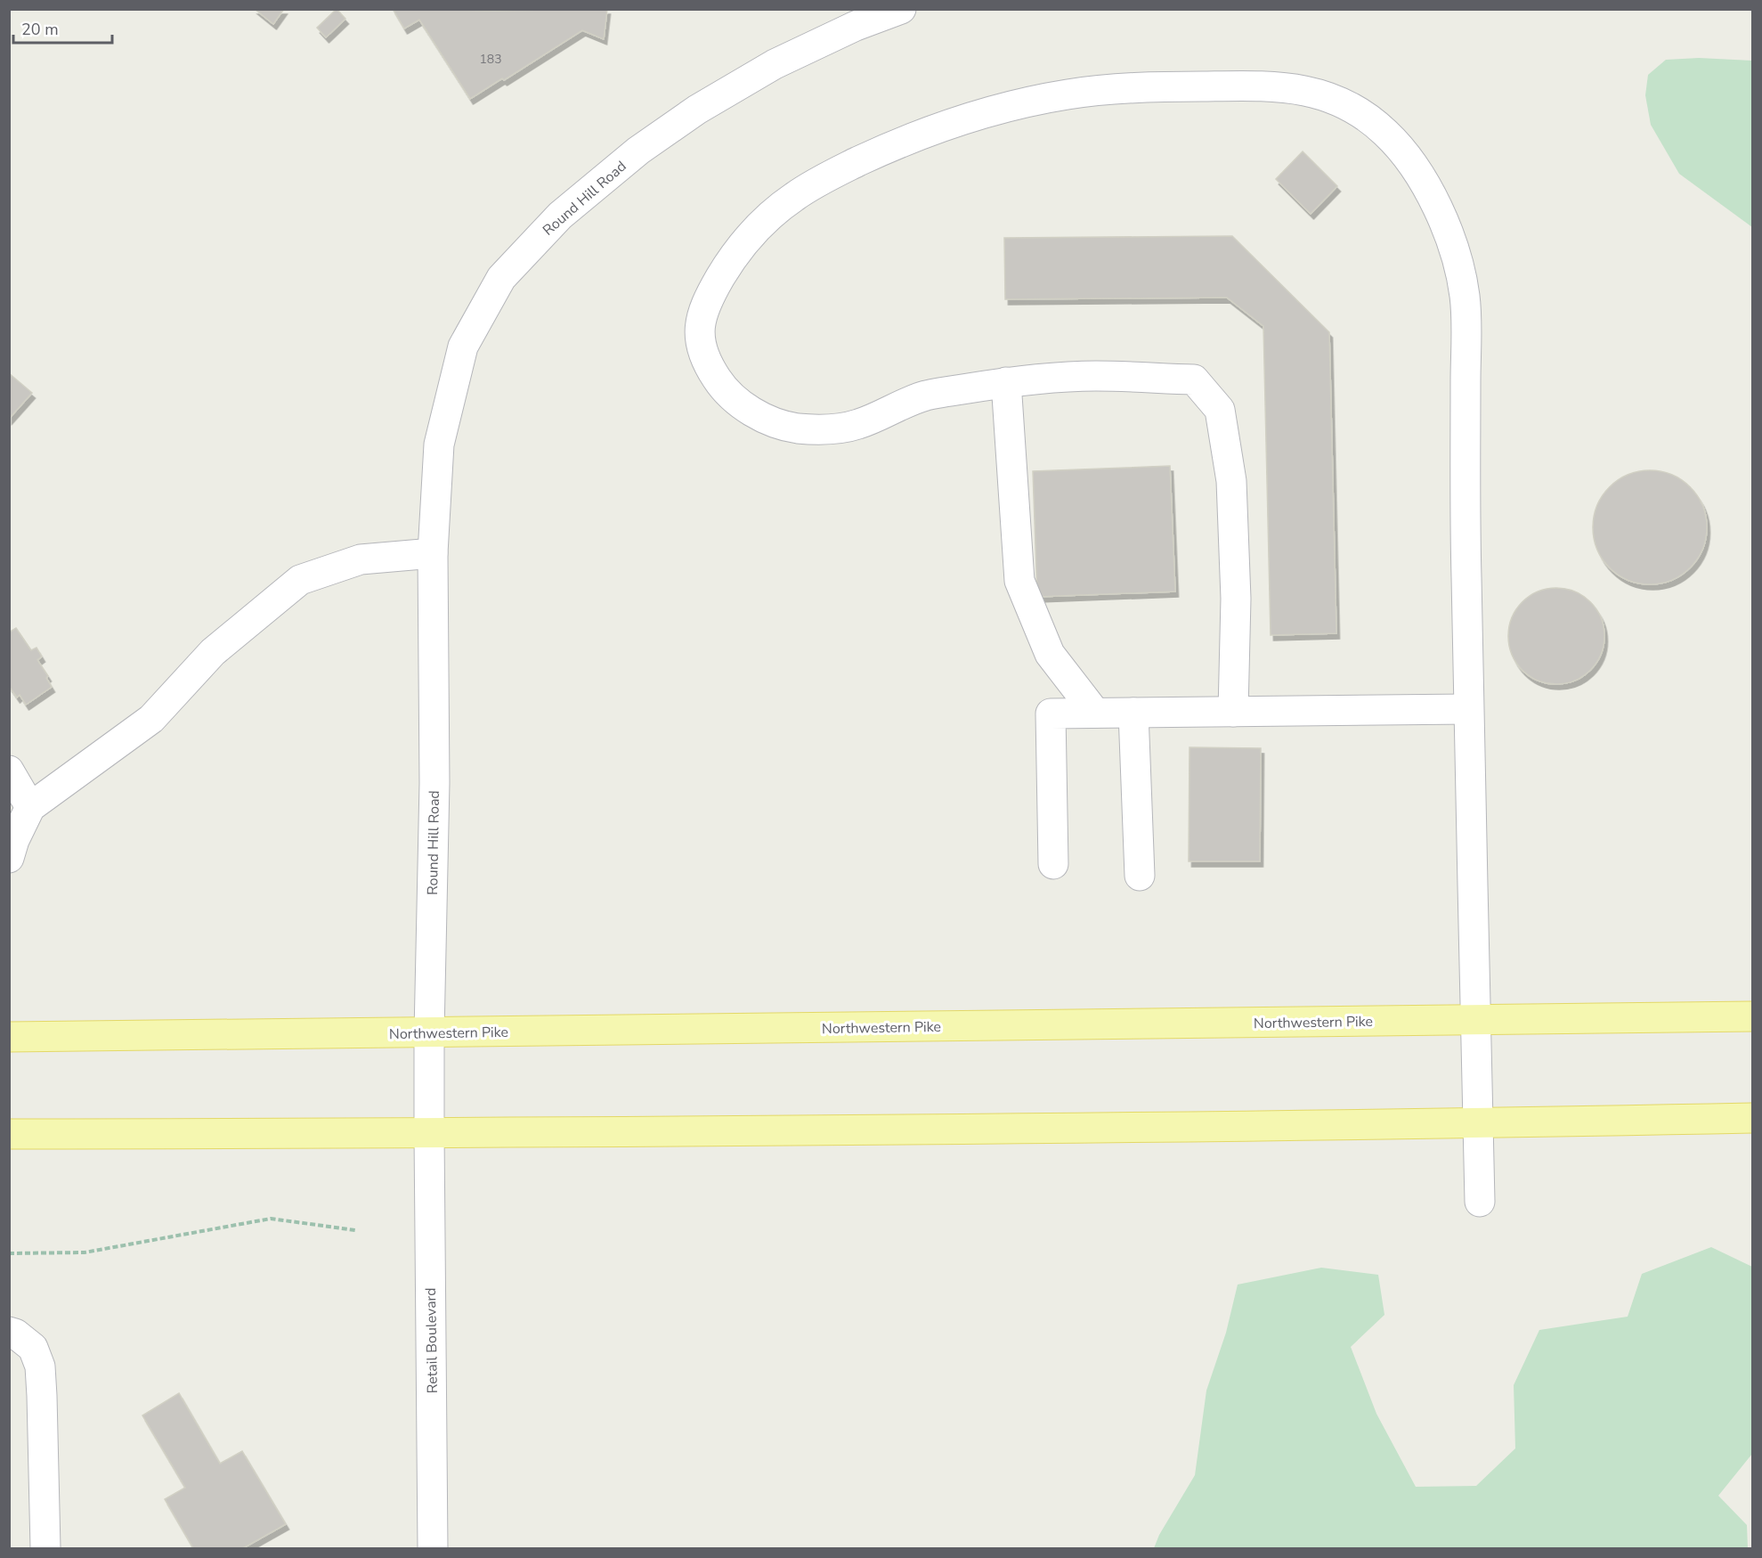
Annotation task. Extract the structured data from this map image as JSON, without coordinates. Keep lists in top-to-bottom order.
{
  "streets": {
    "main road": ["Northwestern Pike"],
    "street": ["Round Hill Road", "Retail Boulevard"]
  },
  "crossings": [
    ["Round Hill Road", "Northwestern Pike"],
    ["Round Hill Road", "Retail Boulevard"]
  ],
  "house_numbers": ["183"],
  "scale_bar": "20 m"
}
